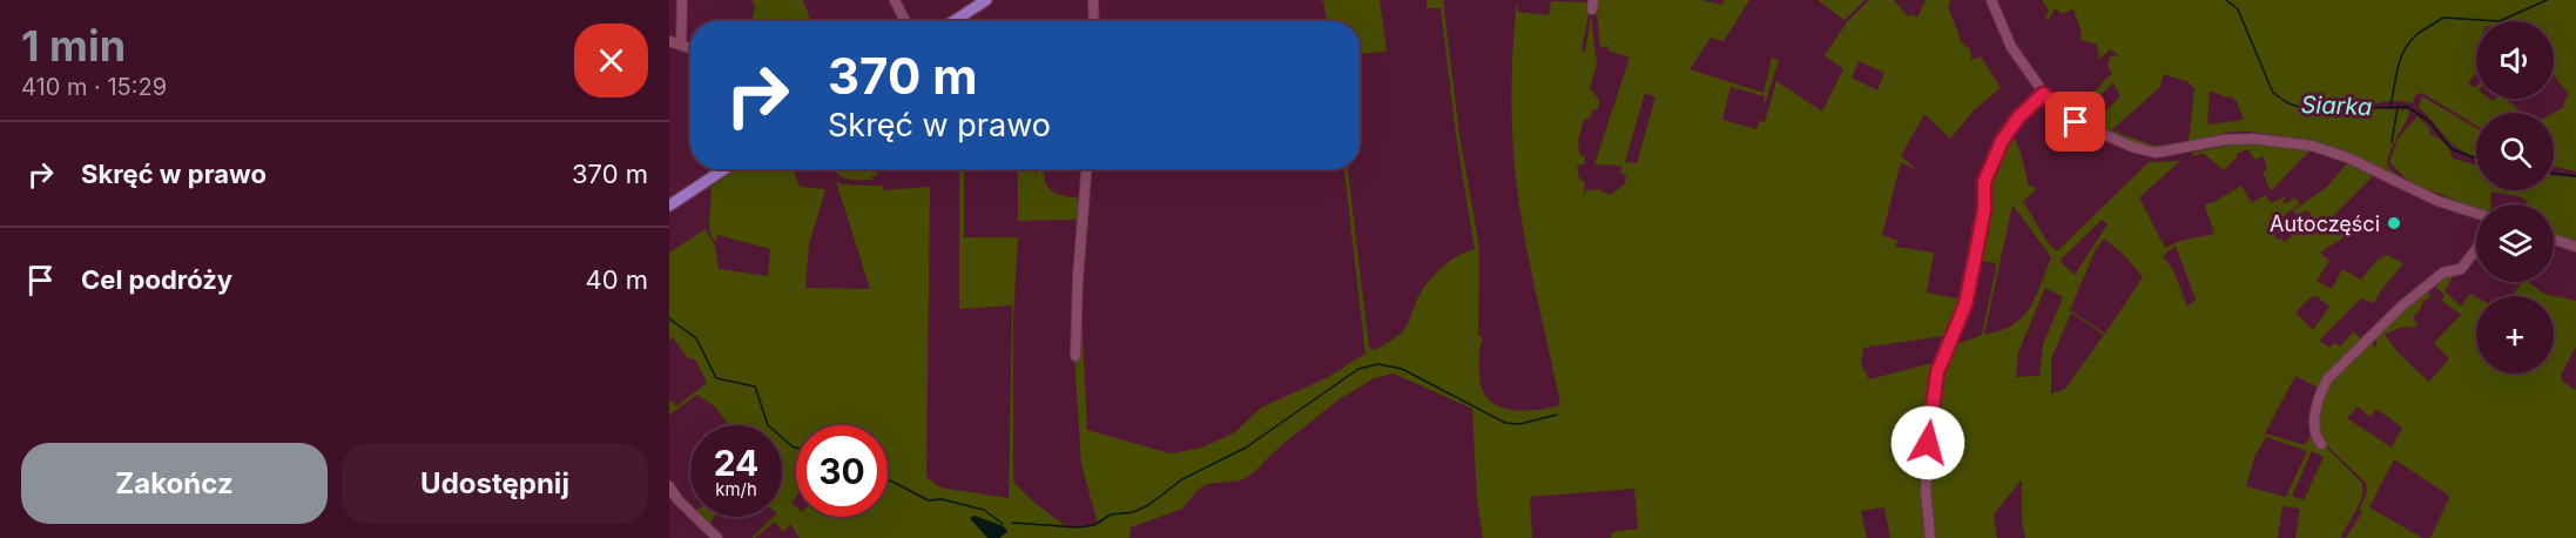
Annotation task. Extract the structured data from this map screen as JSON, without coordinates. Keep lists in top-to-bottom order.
{
  "water": ["Siarka"],
  "places": ["Autoczęści"],
  "page": {
    "heading": ["1 min", "410 m · 15:29"],
    "map_buttons": "+",
    "turn": ["370 m", "Skręć w prawo"],
    "list": [
      {
        "name": "Skręć w prawo",
        "value": "370 m"
      },
      {
        "name": "Cel podróży",
        "value": "40 m"
      }
    ],
    "speed": "24 km/h",
    "limit": "30",
    "buttons": ["Zakończ", "Udostępnij"]
  }
}
